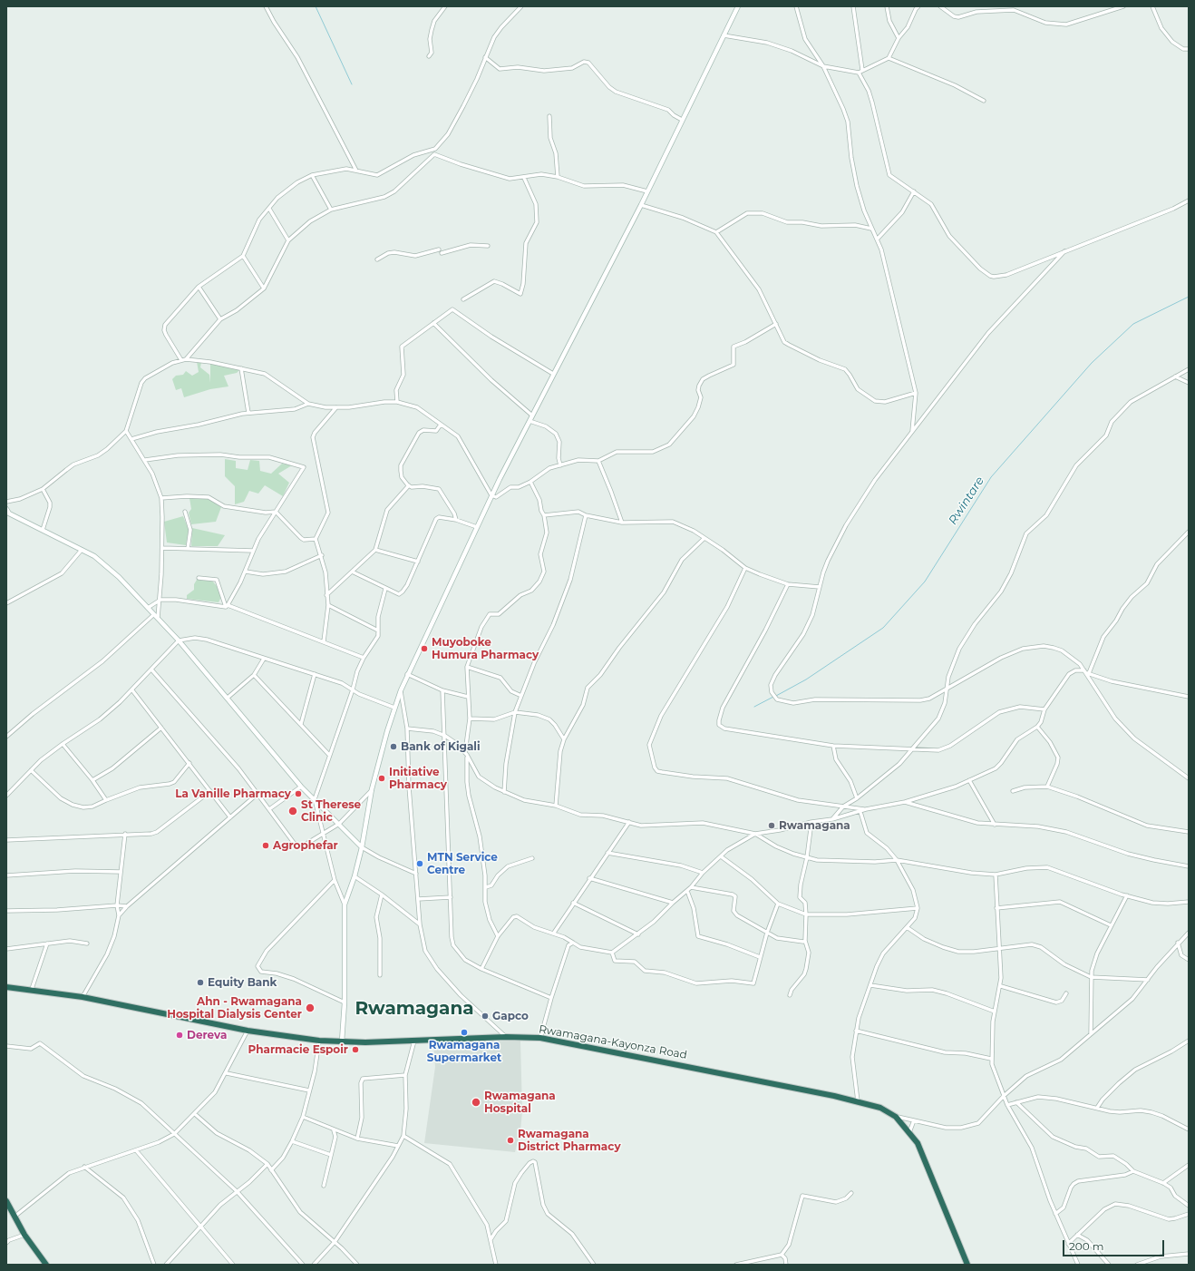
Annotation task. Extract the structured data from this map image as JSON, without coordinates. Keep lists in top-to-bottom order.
{
  "streets": {
    "highway": ["Rwamagana-Kayonza Road"]
  },
  "districts": ["Rwamagana"],
  "water": ["Rwintare"],
  "places": [
    "Muyoboke Humura Pharmacy",
    "Bank of Kigali",
    "Initiative Pharmacy",
    "La Vanille Pharmacy",
    "St Therese Clinic",
    "Rwamagana",
    "Agrophefar",
    "MTN Service Centre",
    "Equity Bank",
    "Ahn - Rwamagana Hospital Dialysis Center",
    "Gapco",
    "Rwamagana Supermarket",
    "Dereva",
    "Pharmacie Espoir",
    "Rwamagana Hospital",
    "Rwamagana District Pharmacy"
  ],
  "scale_bar": "200 m"
}
